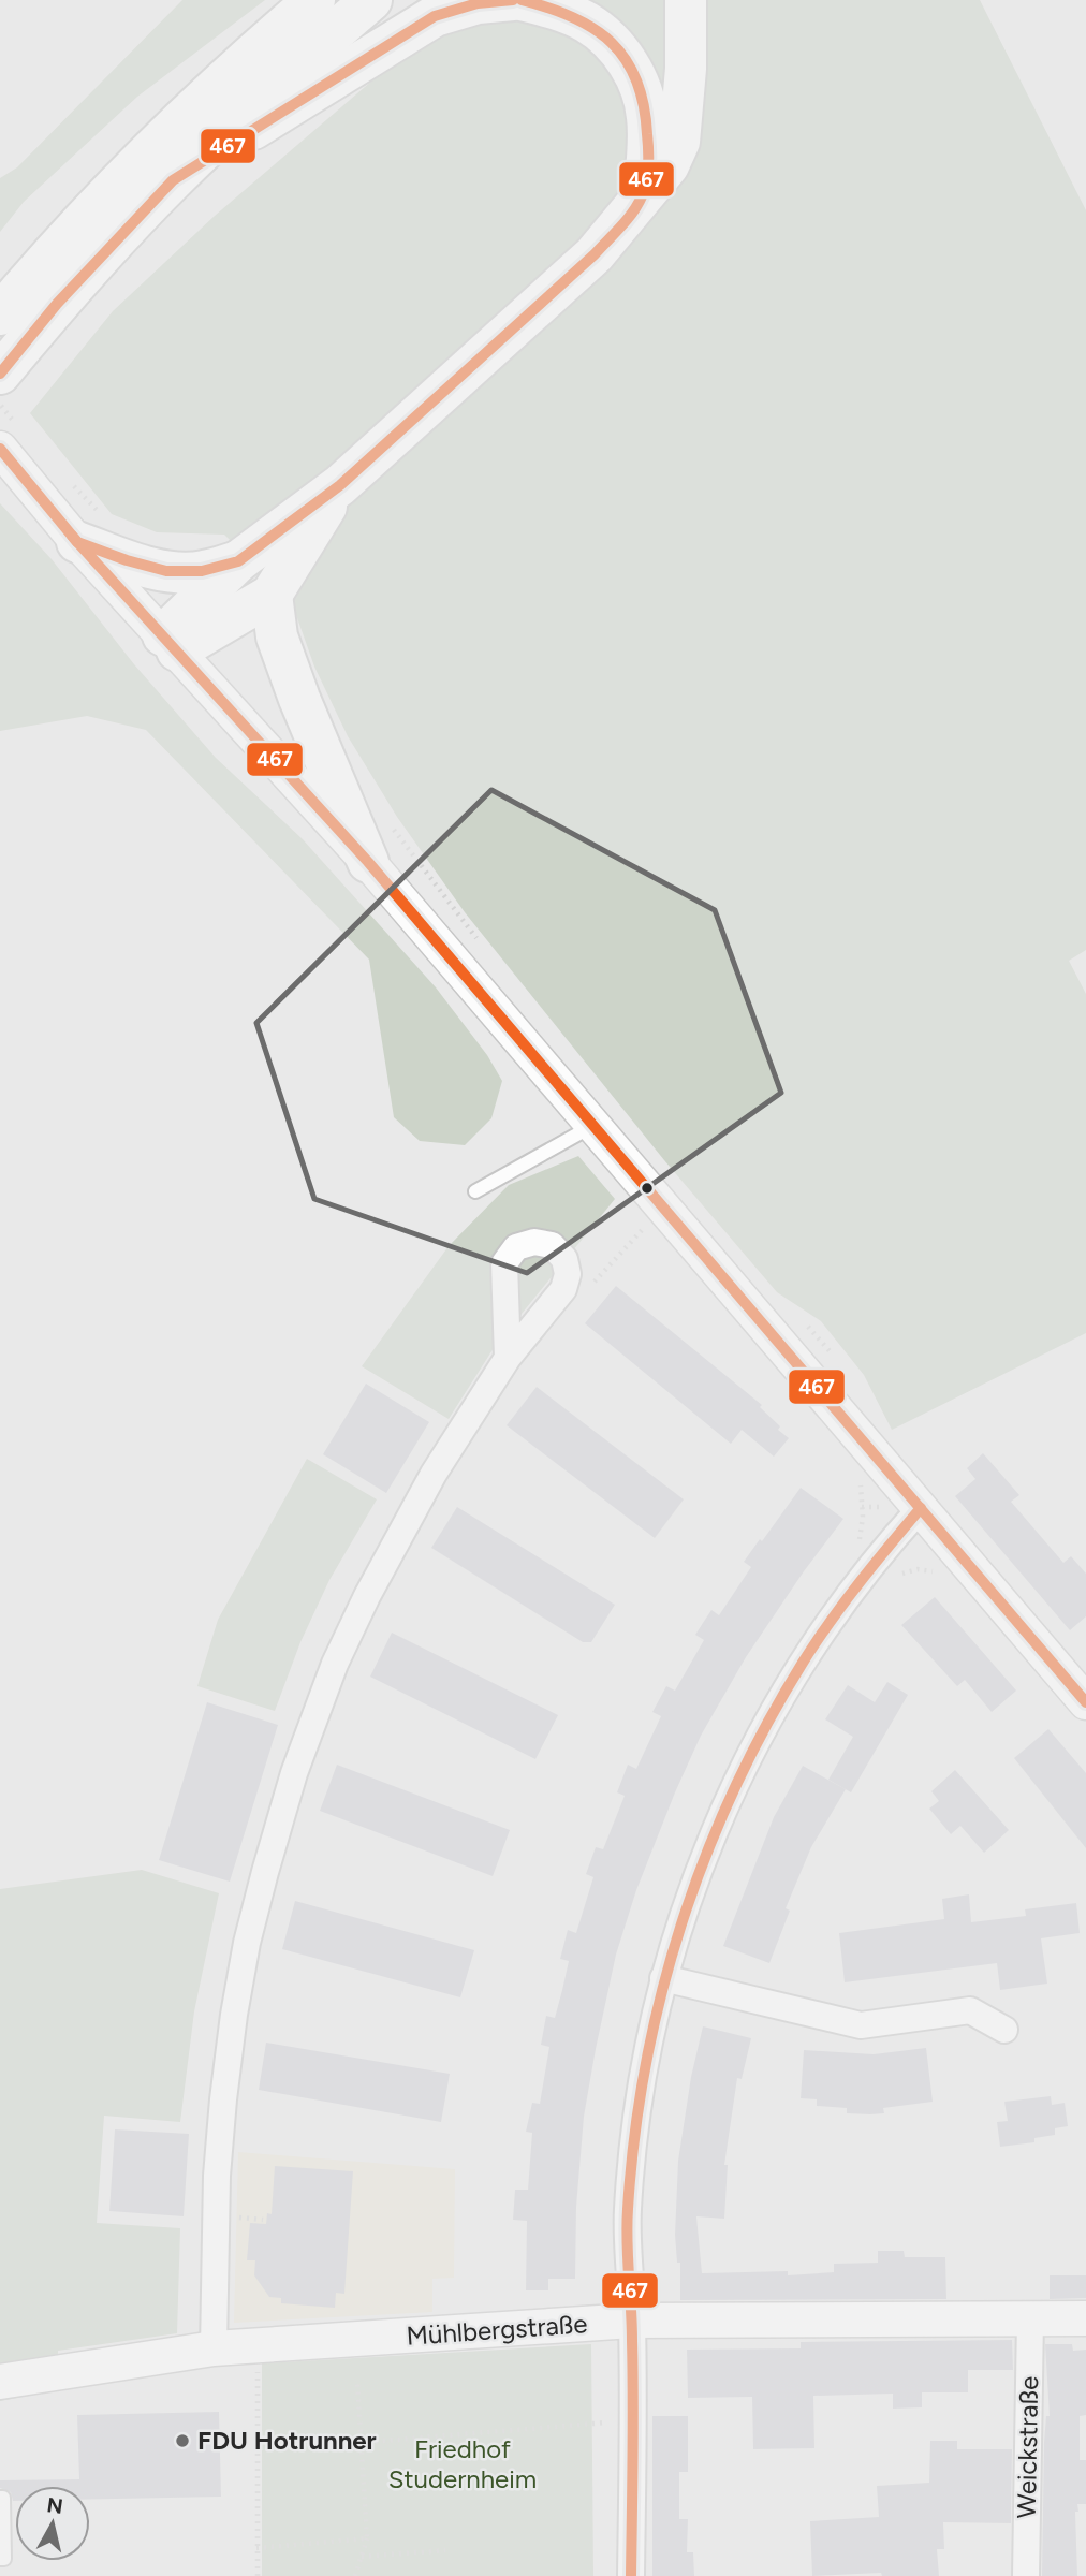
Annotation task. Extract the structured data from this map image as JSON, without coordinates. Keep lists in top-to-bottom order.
{
  "streets": {
    "street": ["Mühlbergstraße", "Weickstraße"]
  },
  "crossings": [
    ["Mühlbergstraße", "Weickstraße"]
  ],
  "parks": ["Friedhof Studernheim"],
  "places": ["FDU Hotrunner"],
  "lines": ["transit line 467"],
  "north": "top"
}
